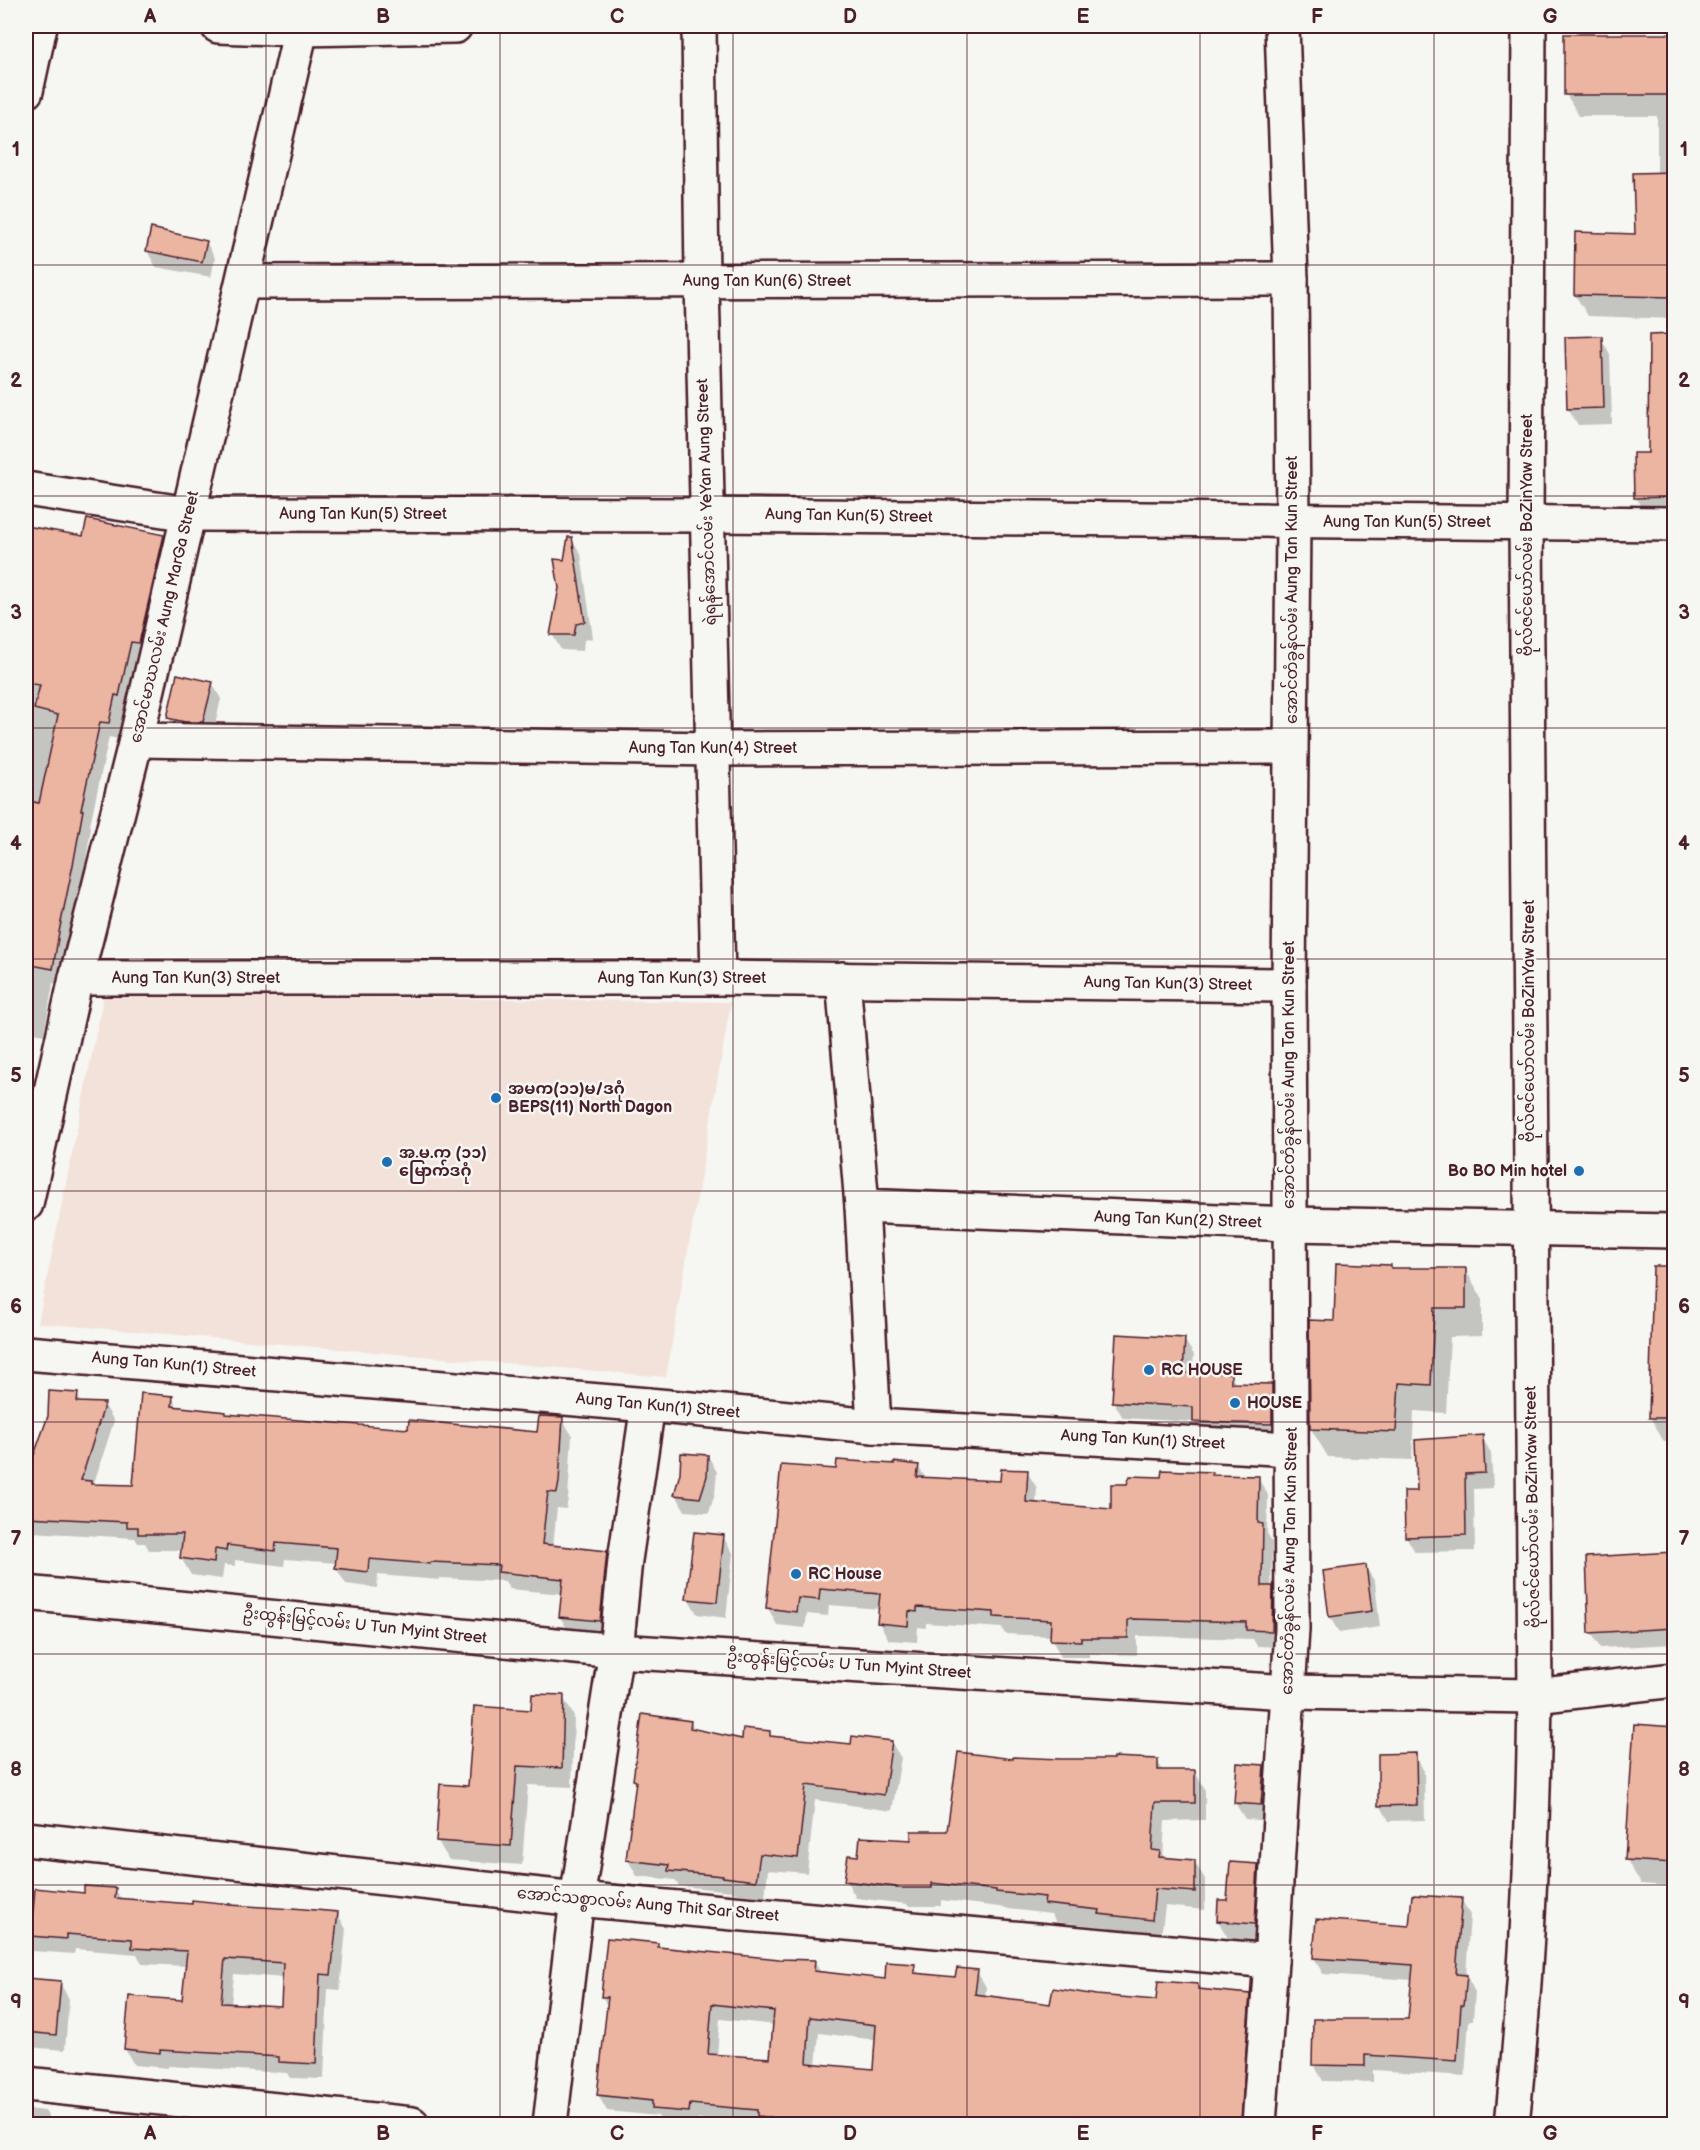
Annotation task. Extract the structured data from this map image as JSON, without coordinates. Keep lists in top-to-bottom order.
{
  "streets": {
    "street": [
      "Aung Tan Kun(6) Street",
      "ရဲရန်အောင်လမ်း YeYan Aung Street",
      "Aung Tan Kun(5) Street",
      "ဗိုလ်ဇင်ယော်လမ်း BoZinYaw Street",
      "အောင်တံခွန်လမ်း Aung Tan Kun Street",
      "အောင်မာဃလမ်း Aung MarGa Street",
      "Aung Tan Kun(4) Street",
      "Aung Tan Kun(3) Street",
      "Aung Tan Kun(2) Street",
      "Aung Tan Kun(1) Street",
      "ဦးထွန်းမြင့်လမ်း U Tun Myint Street",
      "အောင်သစ္စာလမ်း Aung Thit Sar Street"
    ]
  },
  "crossings": [
    ["Aung Tan Kun(6) Street", "ရဲရန်အောင်လမ်း YeYan Aung Street"],
    ["Aung Tan Kun(6) Street", "အောင်တံခွန်လမ်း Aung Tan Kun Street"],
    ["Aung Tan Kun(6) Street", "အောင်မာဃလမ်း Aung MarGa Street"],
    ["ရဲရန်အောင်လမ်း YeYan Aung Street", "Aung Tan Kun(5) Street"],
    ["ရဲရန်အောင်လမ်း YeYan Aung Street", "Aung Tan Kun(4) Street"],
    ["ရဲရန်အောင်လမ်း YeYan Aung Street", "Aung Tan Kun(3) Street"],
    ["Aung Tan Kun(5) Street", "ဗိုလ်ဇင်ယော်လမ်း BoZinYaw Street"],
    ["Aung Tan Kun(5) Street", "အောင်တံခွန်လမ်း Aung Tan Kun Street"],
    ["Aung Tan Kun(5) Street", "အောင်မာဃလမ်း Aung MarGa Street"],
    ["ဗိုလ်ဇင်ယော်လမ်း BoZinYaw Street", "Aung Tan Kun(2) Street"],
    ["ဗိုလ်ဇင်ယော်လမ်း BoZinYaw Street", "ဦးထွန်းမြင့်လမ်း U Tun Myint Street"],
    ["အောင်တံခွန်လမ်း Aung Tan Kun Street", "Aung Tan Kun(4) Street"],
    ["အောင်တံခွန်လမ်း Aung Tan Kun Street", "Aung Tan Kun(3) Street"],
    ["အောင်တံခွန်လမ်း Aung Tan Kun Street", "Aung Tan Kun(2) Street"],
    ["အောင်တံခွန်လမ်း Aung Tan Kun Street", "Aung Tan Kun(1) Street"],
    ["အောင်တံခွန်လမ်း Aung Tan Kun Street", "ဦးထွန်းမြင့်လမ်း U Tun Myint Street"],
    ["အောင်တံခွန်လမ်း Aung Tan Kun Street", "အောင်သစ္စာလမ်း Aung Thit Sar Street"],
    ["အောင်မာဃလမ်း Aung MarGa Street", "Aung Tan Kun(4) Street"],
    ["အောင်မာဃလမ်း Aung MarGa Street", "Aung Tan Kun(3) Street"]
  ],
  "places": [
    "အမက(၁၁)မ/ဒဂုံ BEPS(11) North Dagon",
    "အ.မ.က (၁၁) မြောက်ဒဂုံ",
    "Bo BO Min hotel",
    "RC HOUSE",
    "HOUSE",
    "RC House"
  ],
  "grid": {
    "columns": [
      "A",
      "B",
      "C",
      "D",
      "E",
      "F",
      "G"
    ],
    "rows": [
      "1",
      "2",
      "3",
      "4",
      "5",
      "6",
      "7",
      "8",
      "9"
    ]
  }
}
